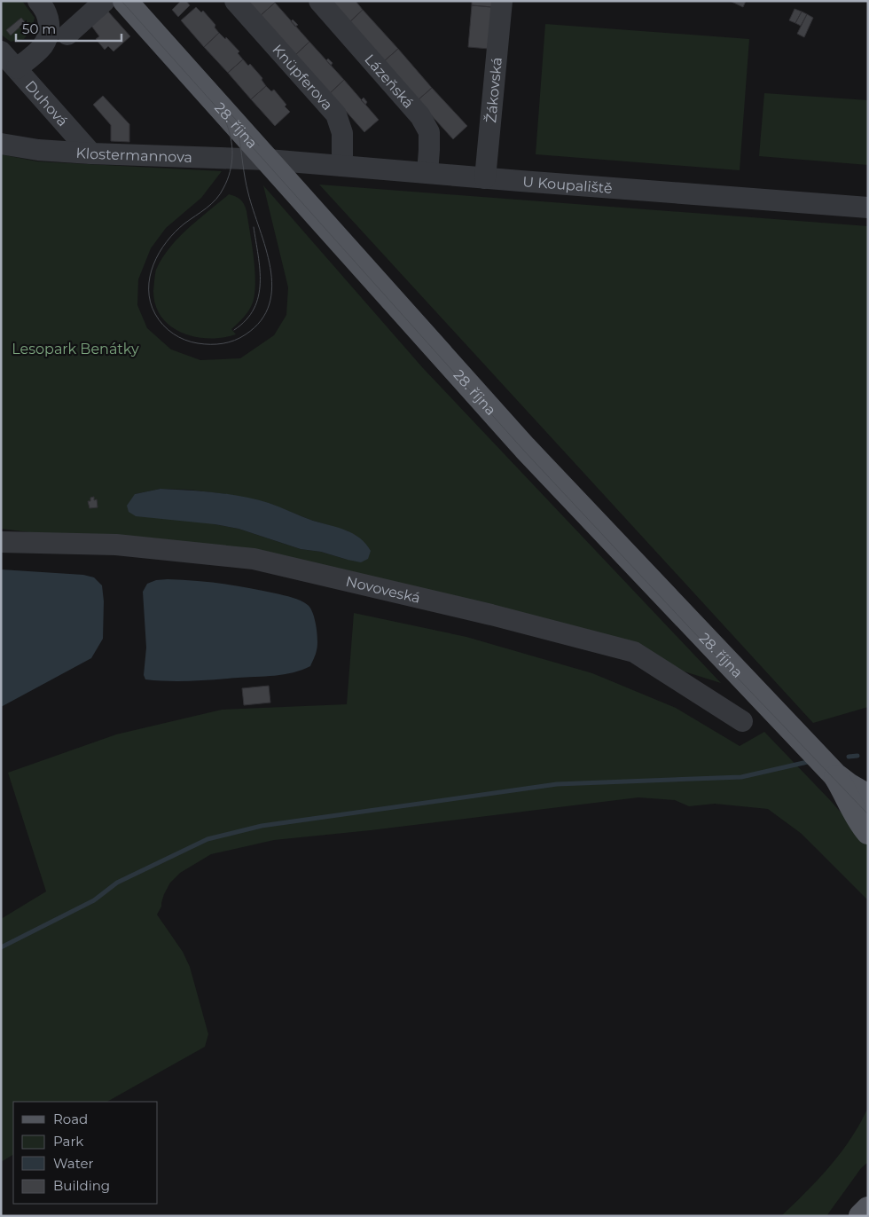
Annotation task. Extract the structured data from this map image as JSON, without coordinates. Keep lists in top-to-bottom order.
{
  "streets": {
    "main road": ["28. října"],
    "street": [
      "Knüpferova",
      "Lázeňská",
      "Žákovská",
      "Duhová",
      "Klostermannova",
      "U Koupaliště",
      "Novoveská"
    ]
  },
  "crossings": [
    ["Knüpferova", "U Koupaliště"],
    ["Lázeňská", "U Koupaliště"],
    ["Žákovská", "U Koupaliště"],
    ["Duhová", "Klostermannova"],
    ["28. října", "Klostermannova"],
    ["28. října", "U Koupaliště"],
    ["Klostermannova", "U Koupaliště"]
  ],
  "parks": ["Lesopark Benátky"],
  "legend": [
    "Road",
    "Park",
    "Water",
    "Building"
  ],
  "scale_bar": "50 m"
}
